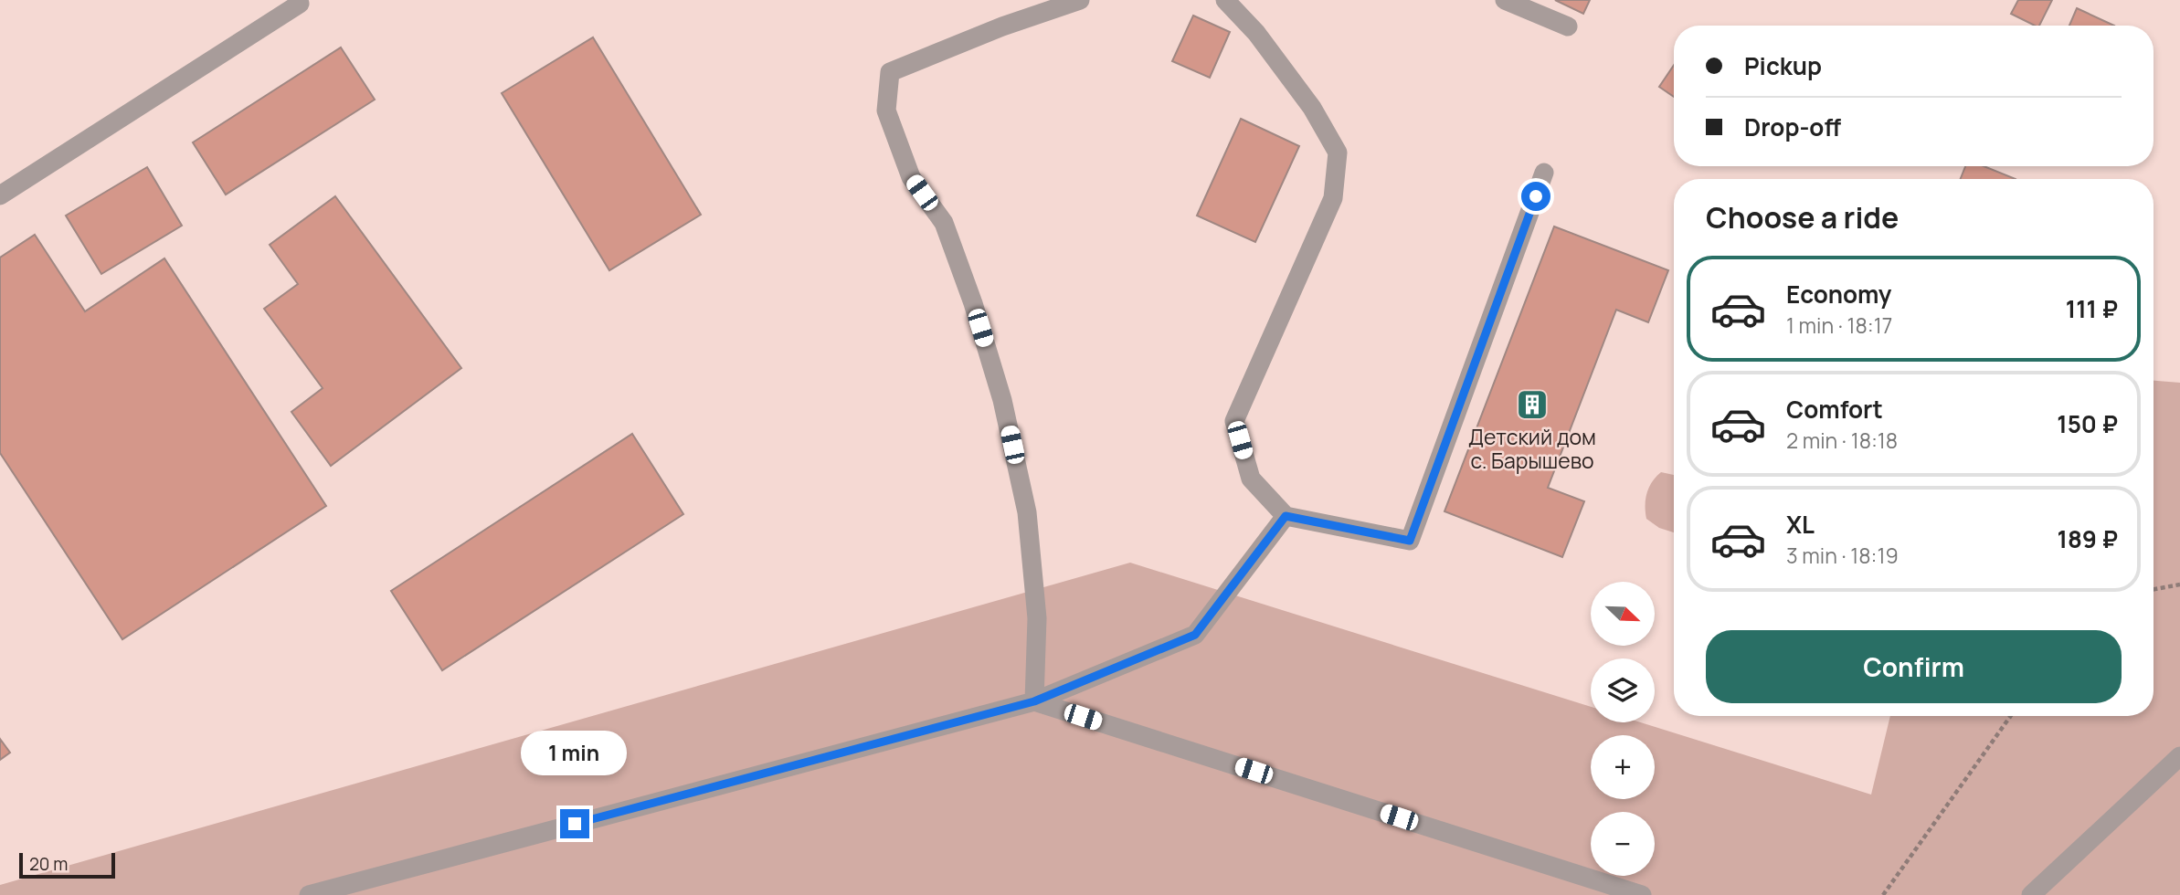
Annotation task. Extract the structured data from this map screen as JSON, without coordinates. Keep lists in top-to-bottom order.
{
  "places": {
    "building": ["Детский дом с. Барышево"]
  },
  "scale_bar": "20 m",
  "north": "bottom right",
  "page": {
    "banner": ["Pickup", "Drop-off"],
    "heading": "Choose a ride",
    "list": [
      {
        "name": "Economy",
        "note": "1 min · 18:17",
        "value": "111 ₽"
      },
      {
        "name": "Comfort",
        "note": "2 min · 18:18",
        "value": "150 ₽"
      },
      {
        "name": "XL",
        "note": "3 min · 18:19",
        "value": "189 ₽"
      }
    ],
    "map_buttons": ["+", "−"],
    "buttons": "Confirm",
    "bubble": "1 min",
    "scale": "20 m"
  }
}
